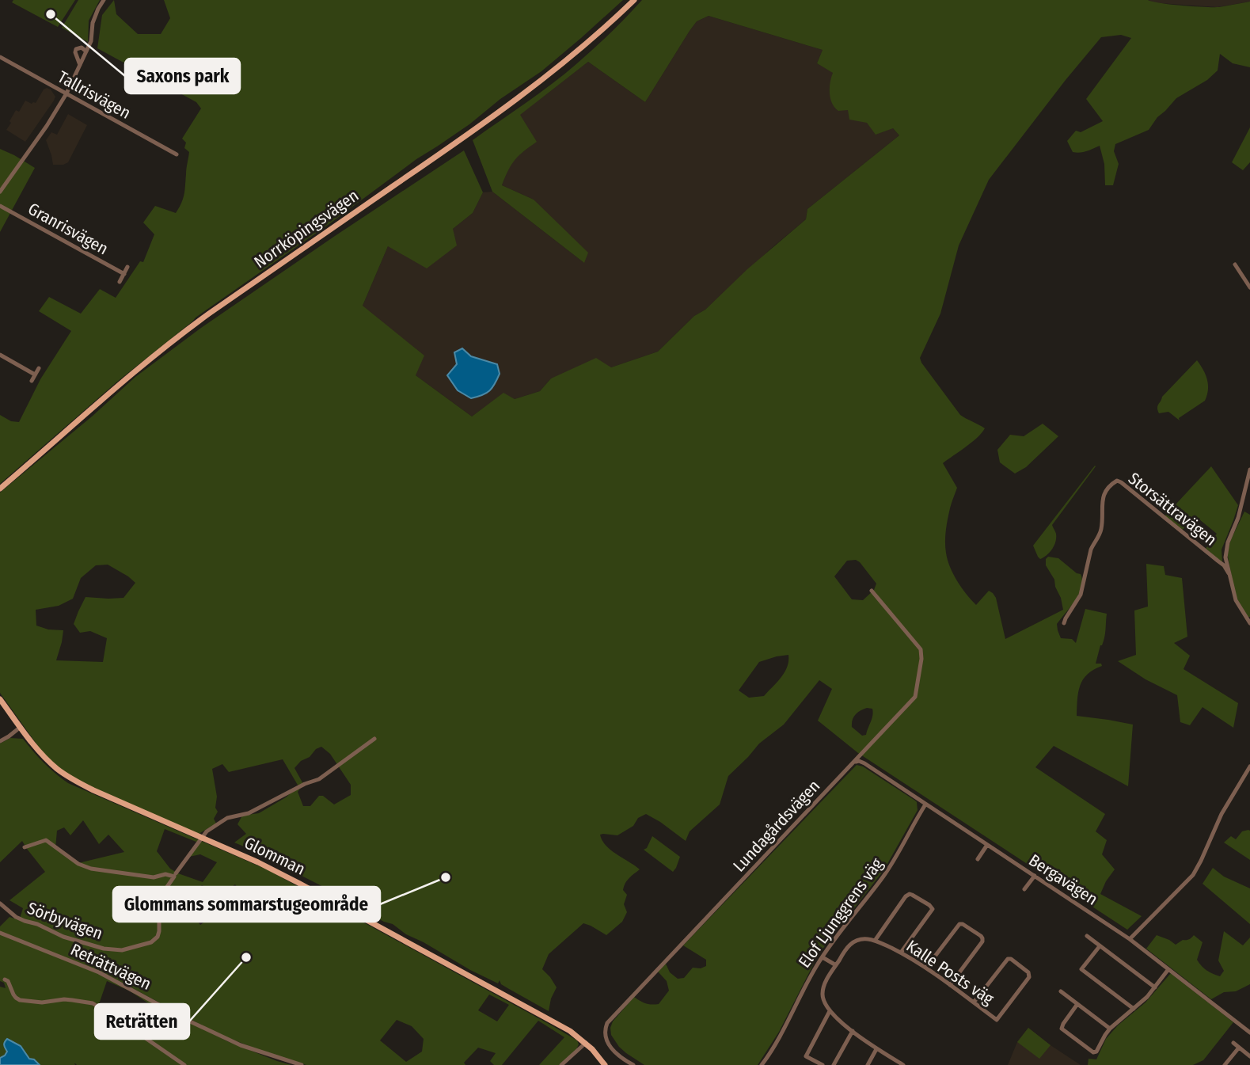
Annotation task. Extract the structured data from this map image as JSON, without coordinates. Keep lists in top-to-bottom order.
{
  "streets": {
    "main road": ["Norrköpingsvägen", "Glomman"],
    "street": [
      "Tallrisvägen",
      "Granrisvägen",
      "Storsättravägen",
      "Lundagårdsvägen",
      "Bergavägen",
      "Elof Ljunggrens väg",
      "Sörbyvägen",
      "Reträttvägen",
      "Kalle Posts väg"
    ]
  },
  "crossings": [
    ["Lundagårdsvägen", "Bergavägen"],
    ["Glomman", "Sörbyvägen"],
    ["Bergavägen", "Elof Ljunggrens väg"]
  ],
  "places": ["Saxons park", "Glommans sommarstugeområde", "Reträtten"]
}
